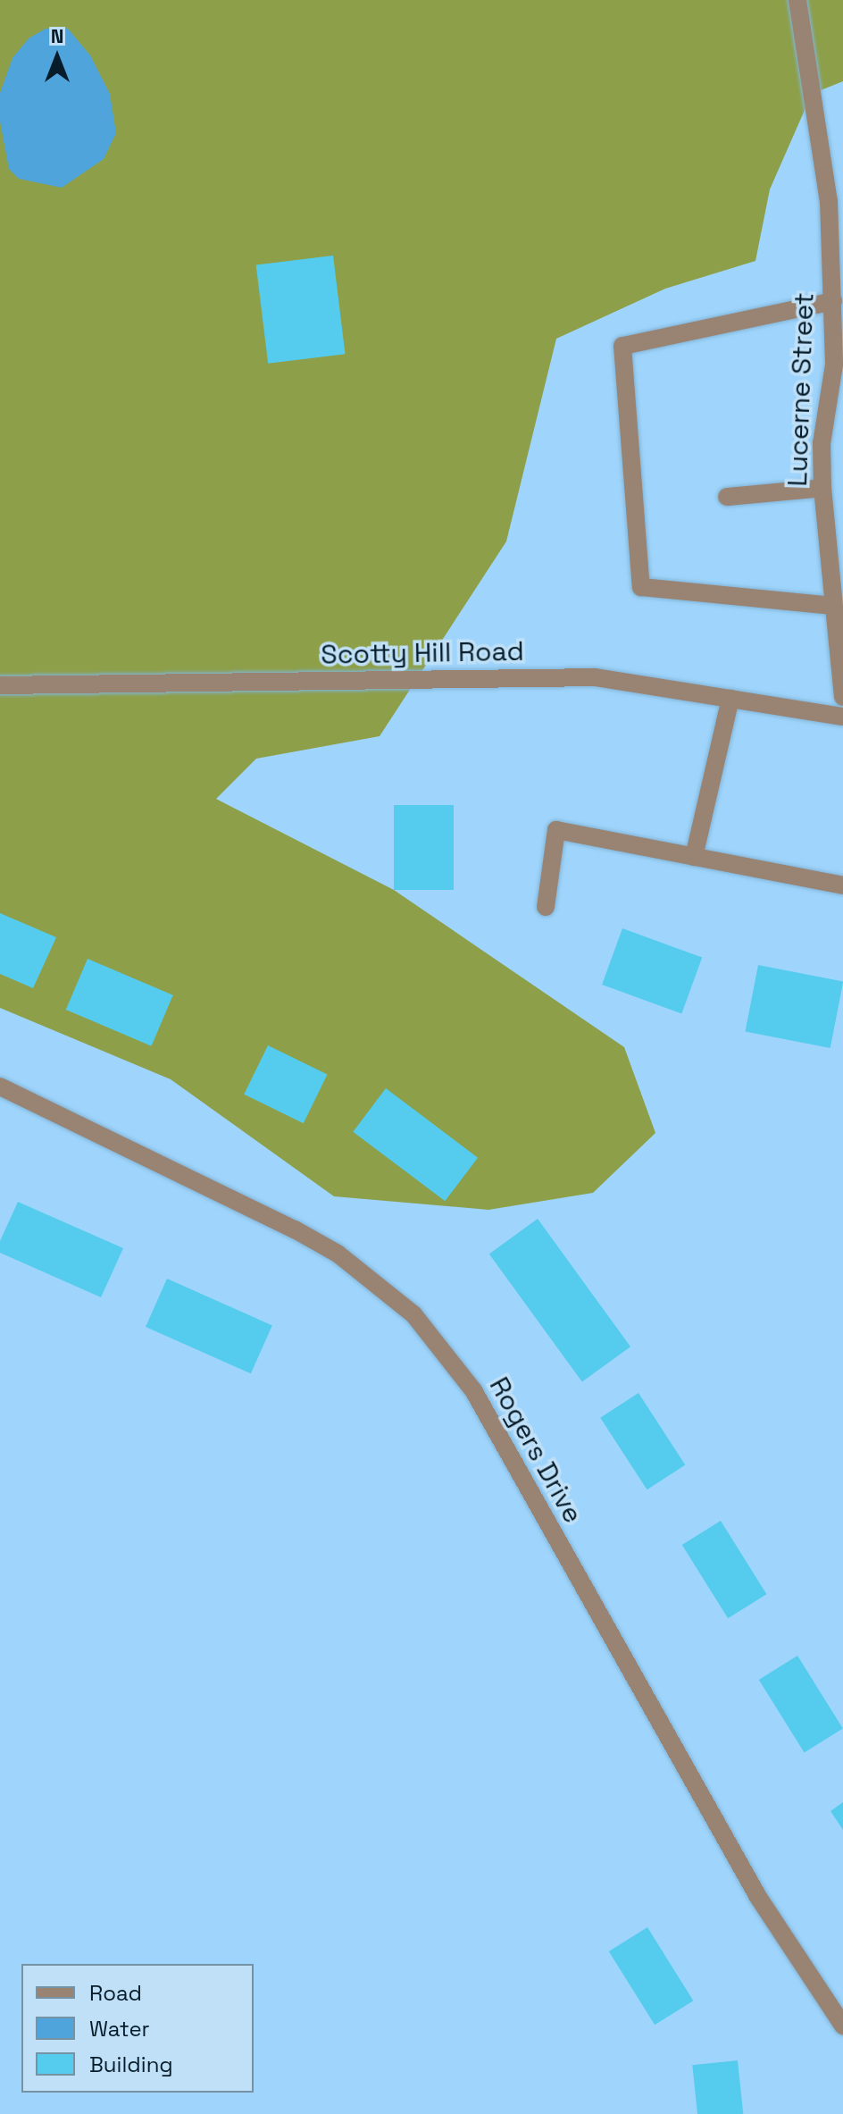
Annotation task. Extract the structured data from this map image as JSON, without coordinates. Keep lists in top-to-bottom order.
{
  "streets": {
    "street": ["Lucerne Street", "Scotty Hill Road", "Rogers Drive"]
  },
  "legend": ["Road", "Water", "Building"],
  "north": "top"
}
